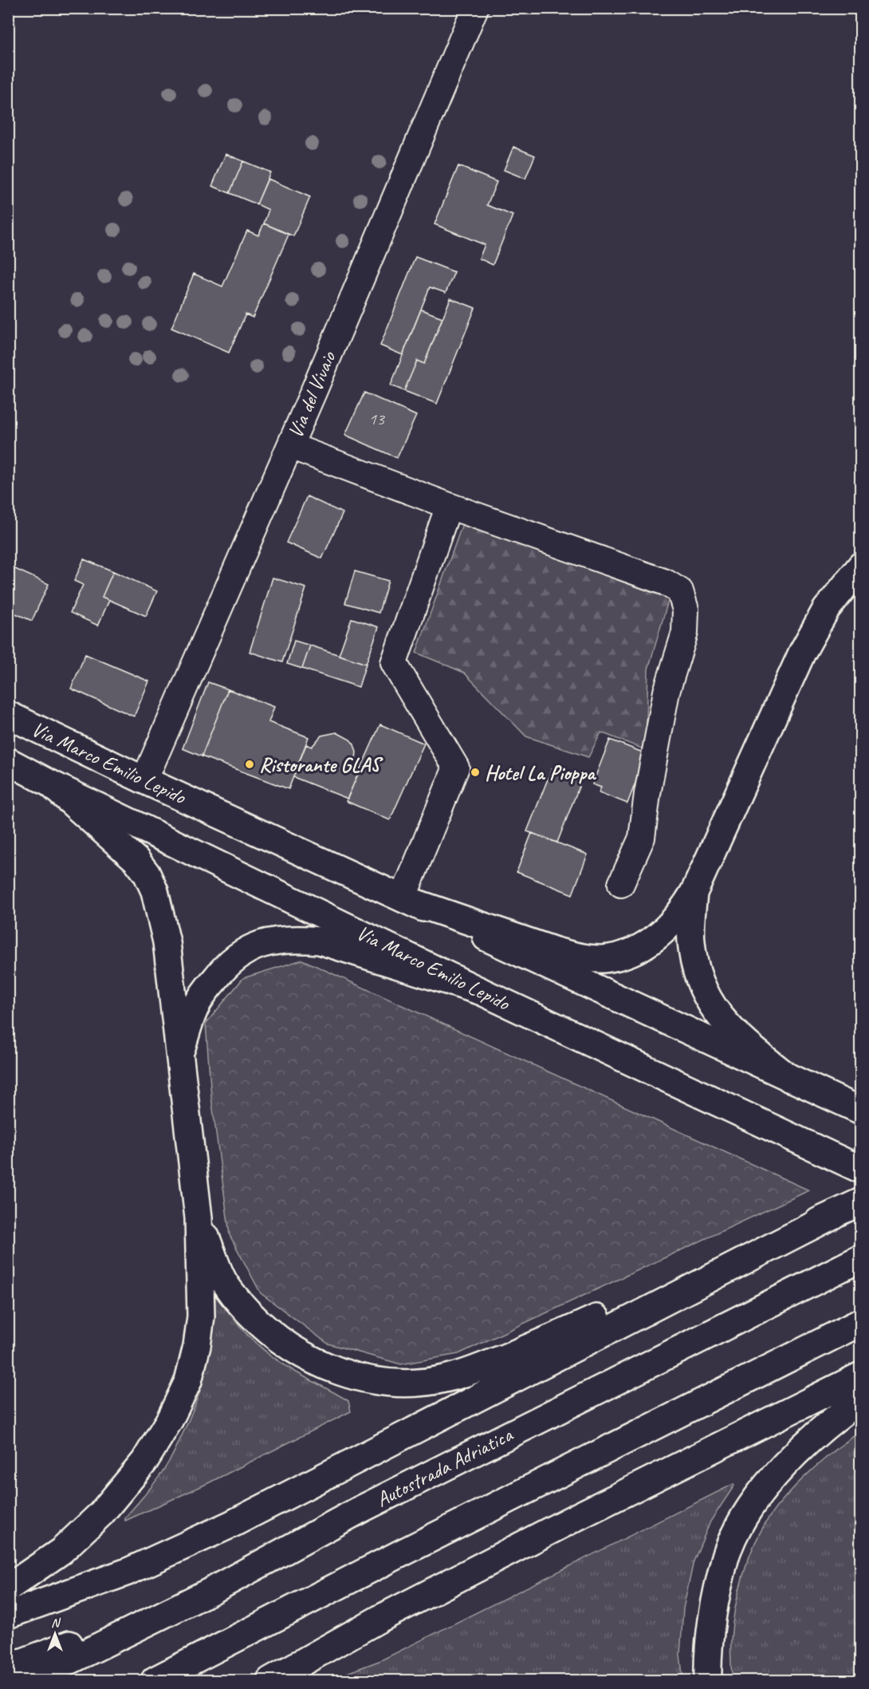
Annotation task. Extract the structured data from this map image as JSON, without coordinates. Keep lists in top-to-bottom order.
{
  "streets": {
    "main road": ["Via Marco Emilio Lepido", "Autostrada Adriatica"],
    "street": ["Via del Vivaio"]
  },
  "crossings": [
    ["Via del Vivaio", "Via Marco Emilio Lepido"]
  ],
  "places": ["Ristorante GLAS", "Hotel La Pioppa"],
  "house_numbers": ["13"],
  "north": "top"
}
